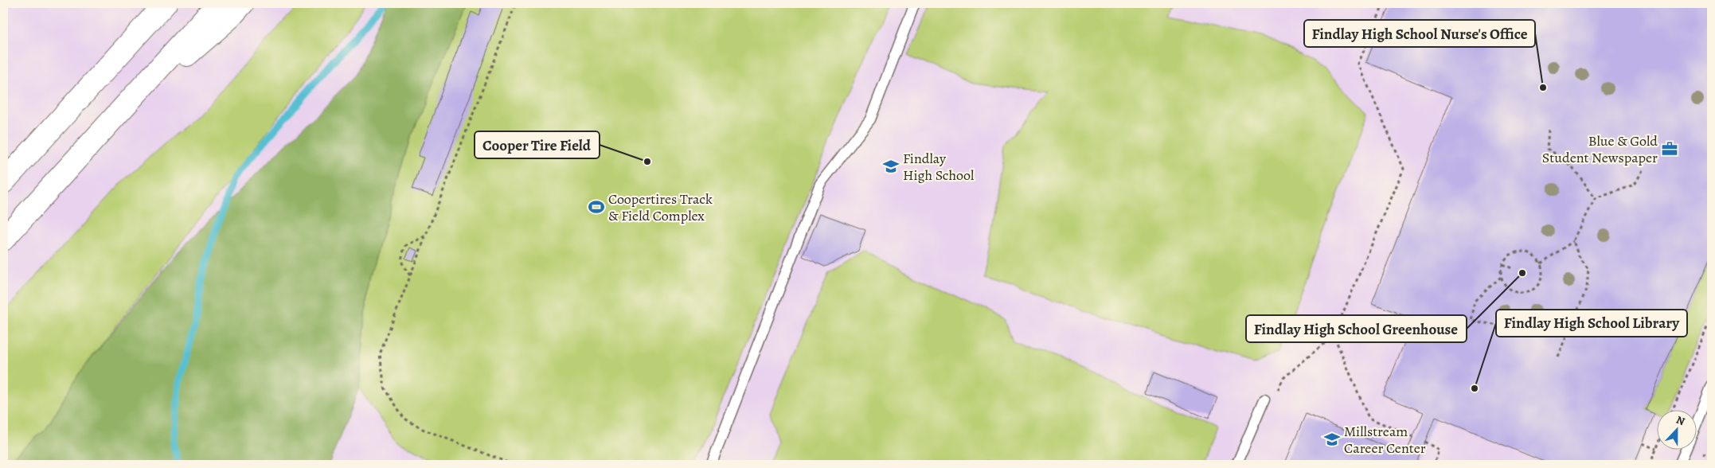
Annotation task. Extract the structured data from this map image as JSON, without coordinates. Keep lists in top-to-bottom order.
{
  "places": {
    "other": [
      "Findlay High School Nurse's Office",
      "Cooper Tire Field",
      "Findlay High School Greenhouse",
      "Findlay High School Library"
    ],
    "office": ["Blue & Gold Student Newspaper"],
    "school or university": ["Findlay High School", "Millstream Career Center"],
    "sports": ["Coopertires Track & Field Complex"]
  },
  "north": "top"
}
